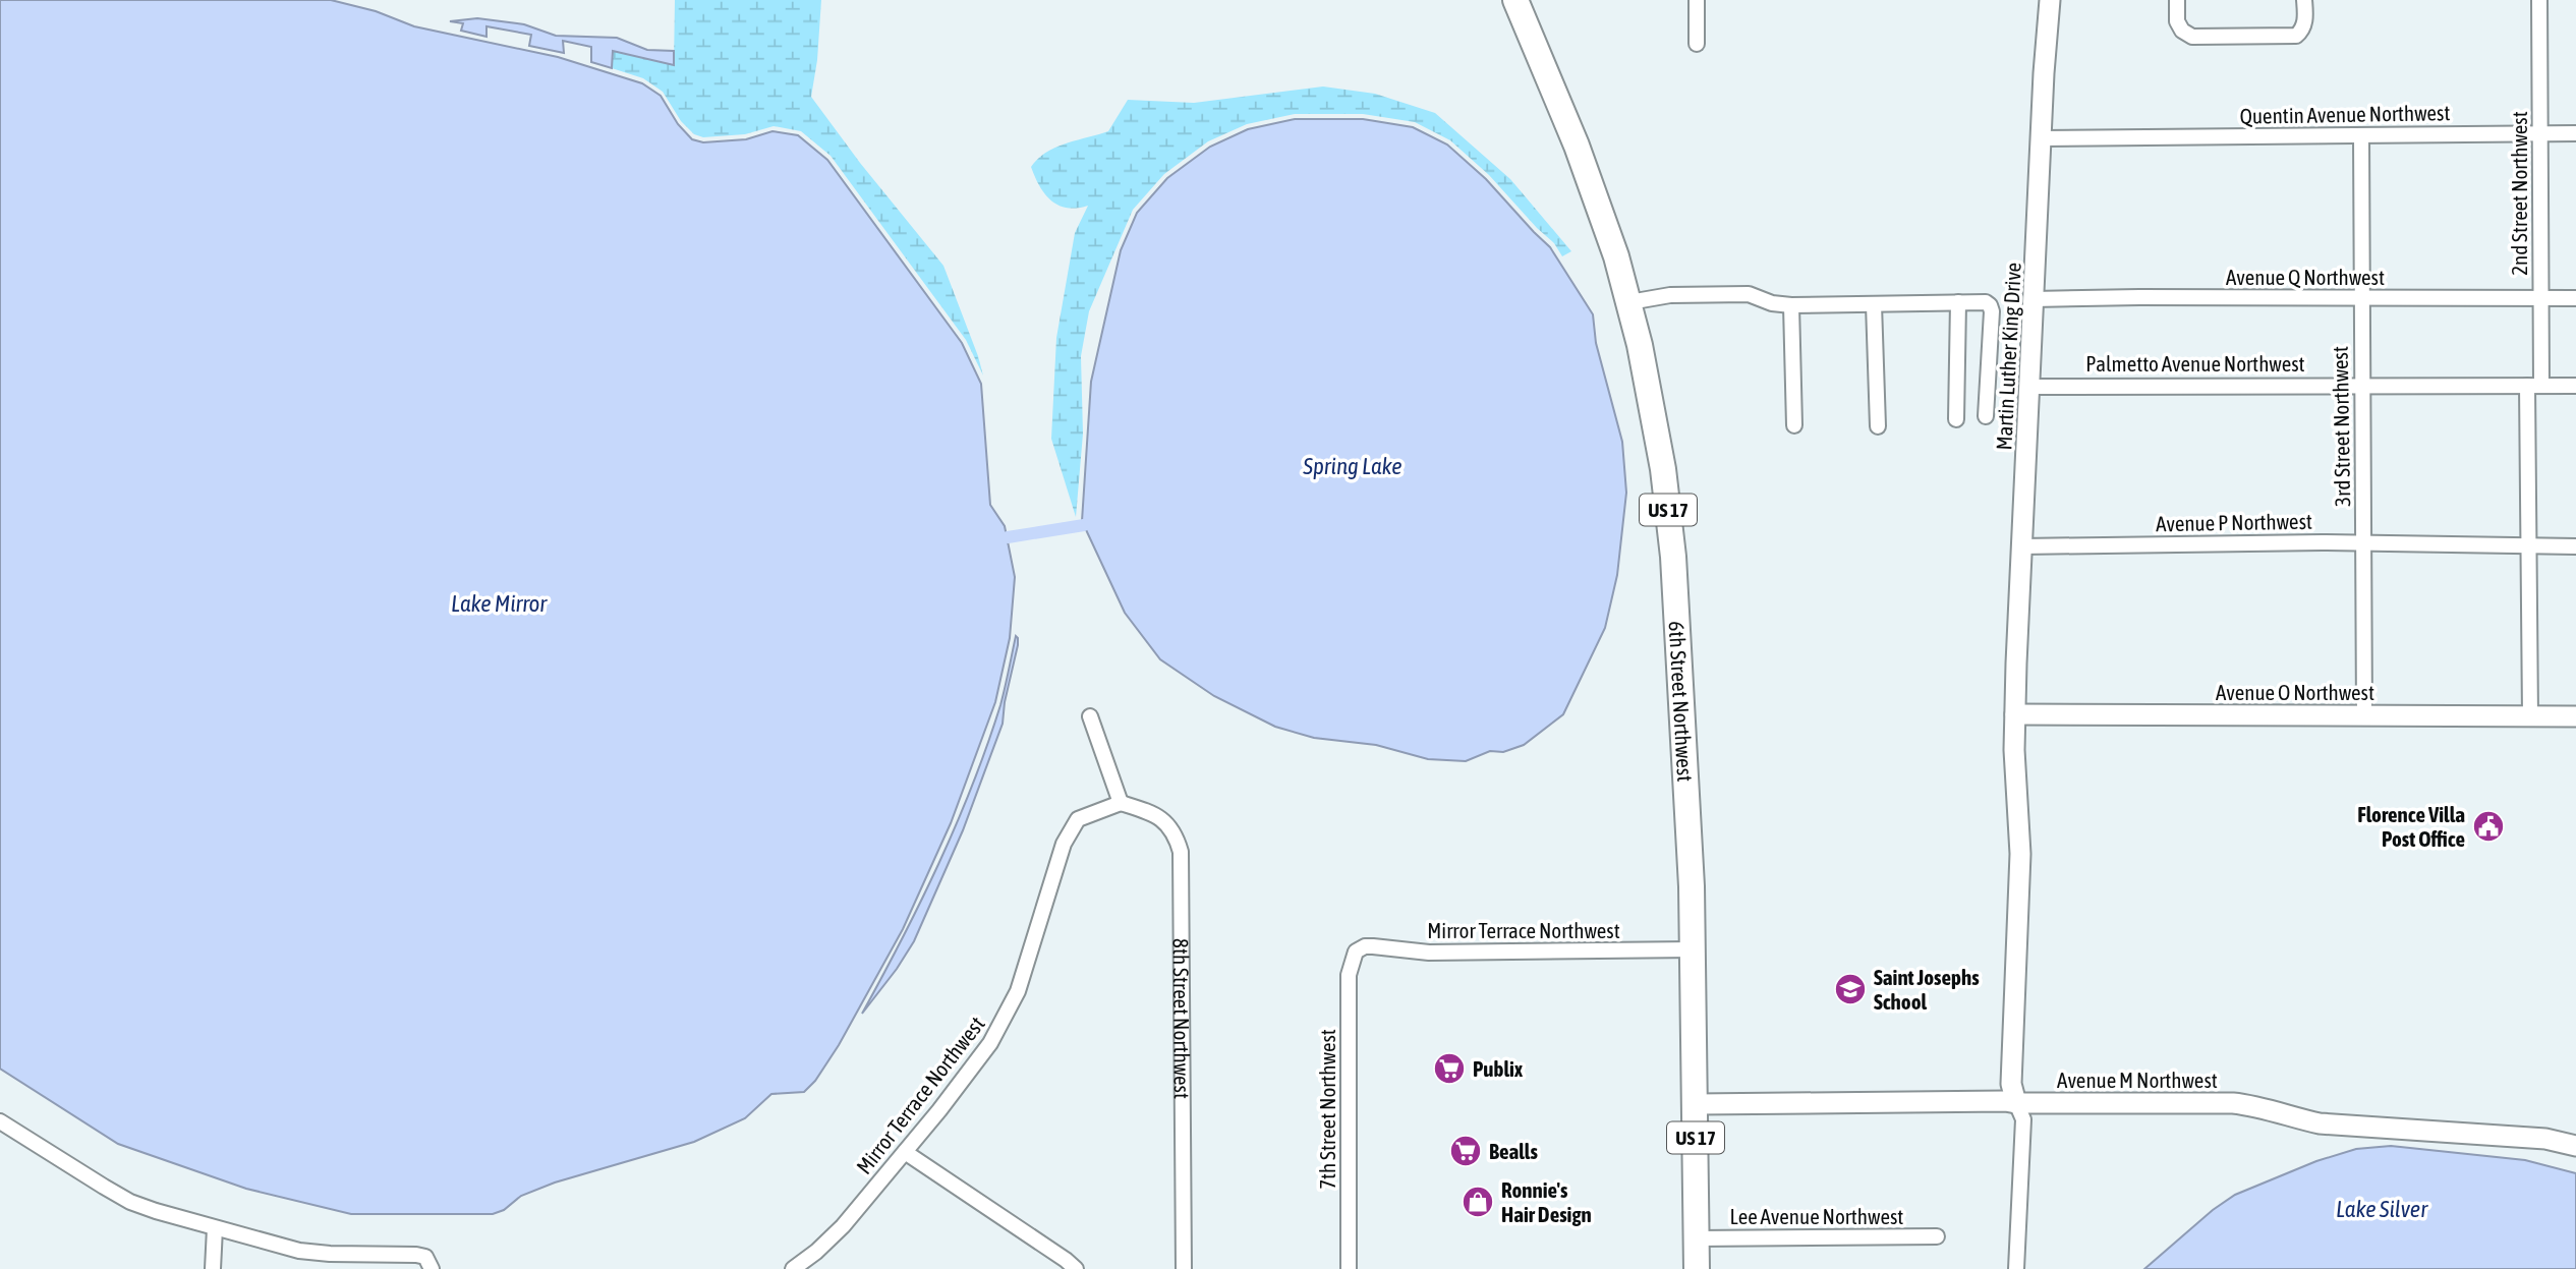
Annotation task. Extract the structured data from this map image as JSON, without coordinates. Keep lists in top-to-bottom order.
{
  "streets": {
    "highway": ["US 17", "6th Street Northwest"],
    "street": [
      "Quentin Avenue Northwest",
      "2nd Street Northwest",
      "Avenue Q Northwest",
      "Martin Luther King Drive",
      "Palmetto Avenue Northwest",
      "3rd Street Northwest",
      "Avenue P Northwest",
      "Avenue O Northwest",
      "Mirror Terrace Northwest",
      "8th Street Northwest",
      "Avenue M Northwest",
      "7th Street Northwest",
      "Lee Avenue Northwest"
    ]
  },
  "crossings": [
    ["Quentin Avenue Northwest", "2nd Street Northwest"],
    ["Quentin Avenue Northwest", "Martin Luther King Drive"],
    ["Quentin Avenue Northwest", "3rd Street Northwest"],
    ["2nd Street Northwest", "Avenue Q Northwest"],
    ["2nd Street Northwest", "Palmetto Avenue Northwest"],
    ["2nd Street Northwest", "Avenue P Northwest"],
    ["2nd Street Northwest", "Avenue O Northwest"],
    ["Avenue Q Northwest", "Martin Luther King Drive"],
    ["Avenue Q Northwest", "3rd Street Northwest"],
    ["Martin Luther King Drive", "Palmetto Avenue Northwest"],
    ["Martin Luther King Drive", "Avenue P Northwest"],
    ["Martin Luther King Drive", "Avenue O Northwest"],
    ["Martin Luther King Drive", "Avenue M Northwest"],
    ["Palmetto Avenue Northwest", "3rd Street Northwest"],
    ["3rd Street Northwest", "Avenue P Northwest"],
    ["3rd Street Northwest", "Avenue O Northwest"],
    ["6th Street Northwest", "Mirror Terrace Northwest"],
    ["6th Street Northwest", "Avenue M Northwest"],
    ["6th Street Northwest", "Lee Avenue Northwest"],
    ["Mirror Terrace Northwest", "8th Street Northwest"],
    ["Mirror Terrace Northwest", "7th Street Northwest"]
  ],
  "water": ["Spring Lake", "Lake Mirror", "Lake Silver"],
  "places": {
    "public building": ["Florence Villa Post Office"],
    "school or university": ["Saint Josephs School"],
    "supermarket": ["Publix", "Bealls"],
    "shop": ["Ronnie's Hair Design"]
  }
}
